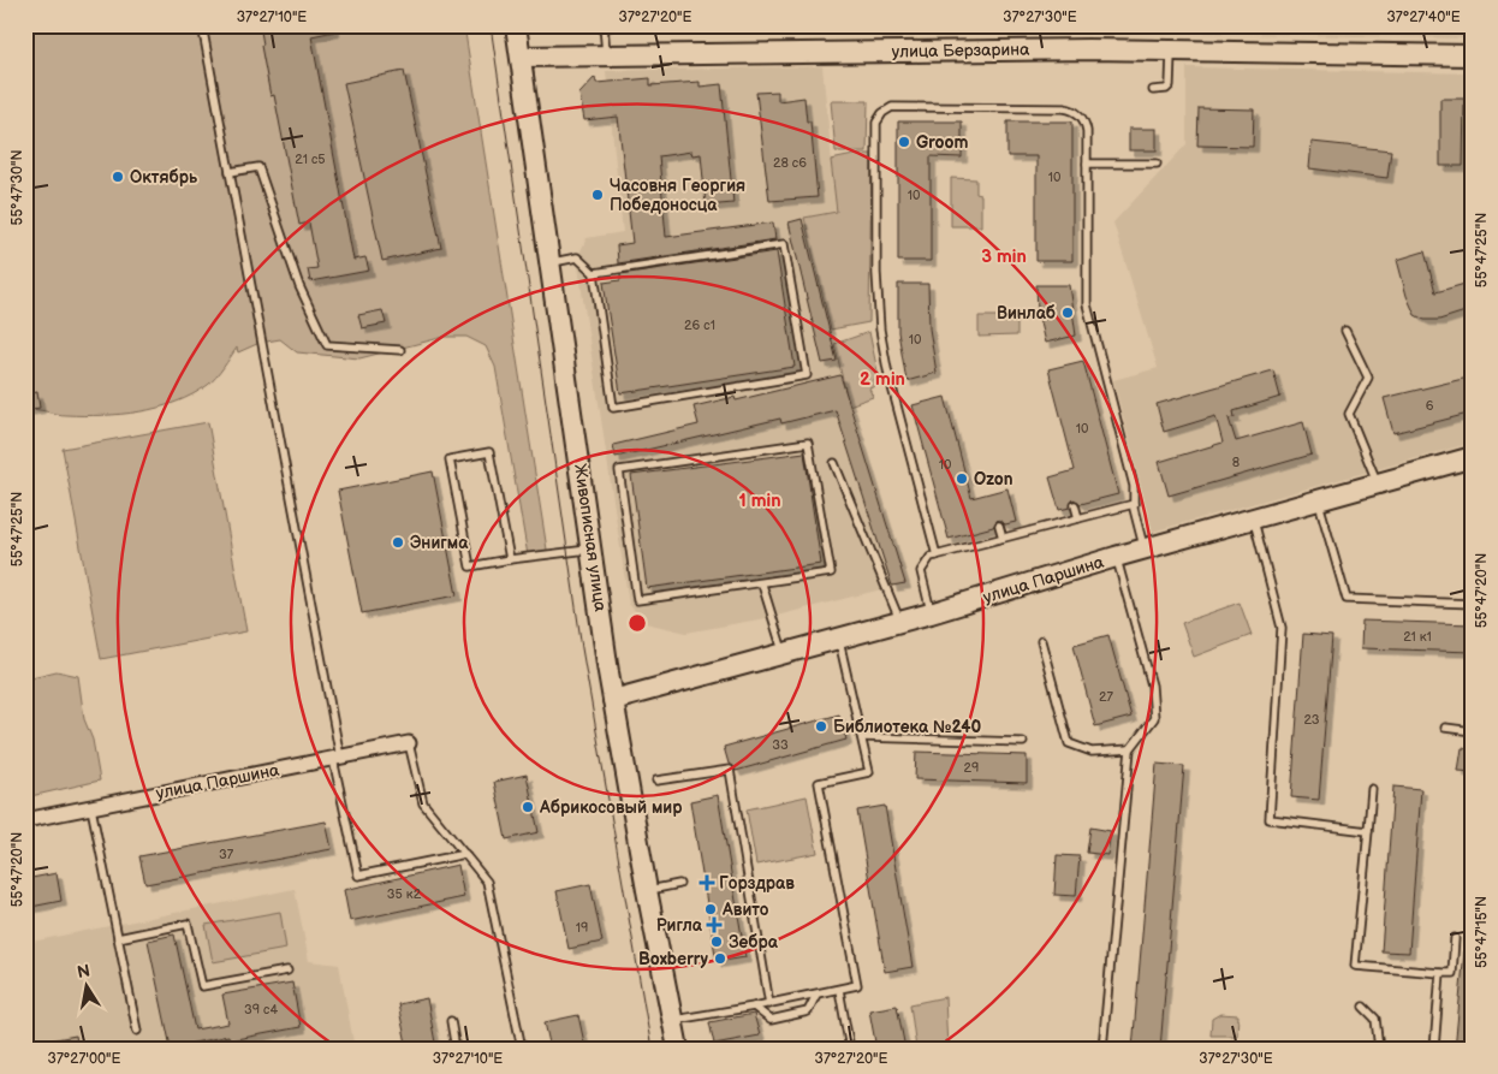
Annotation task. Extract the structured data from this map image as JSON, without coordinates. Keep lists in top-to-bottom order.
{
  "streets": {
    "street": ["улица Берзарина", "Живописная улица", "улица Паршина"]
  },
  "crossings": [
    ["улица Берзарина", "Живописная улица"],
    ["Живописная улица", "улица Паршина"]
  ],
  "places": {
    "other": [
      "Groom",
      "Октябрь",
      "Часовня Георгия Победоносца",
      "Винлаб",
      "Ozon",
      "Энигма",
      "Библиотека №240",
      "Абрикосовый мир",
      "Авито",
      "Зебра",
      "Boxberry"
    ],
    "health": ["Горздрав", "Ригла"]
  },
  "house_numbers": [
    "21 с5",
    "28 с6",
    "10",
    "10",
    "26 с1",
    "10",
    "6",
    "10",
    "8",
    "10",
    "21 к1",
    "27",
    "23",
    "33",
    "29",
    "37",
    "35 к2",
    "19",
    "39 с4"
  ],
  "north": "top",
  "coordinates": [
    "37°27'10\"E",
    "37°27'20\"E",
    "37°27'30\"E",
    "37°27'40\"E",
    "55°47'30\"N",
    "55°47'25\"N",
    "55°47'20\"N",
    "55°47'15\"N",
    "37°27'00\"E"
  ],
  "rings": ["3 min", "2 min", "1 min"]
}
